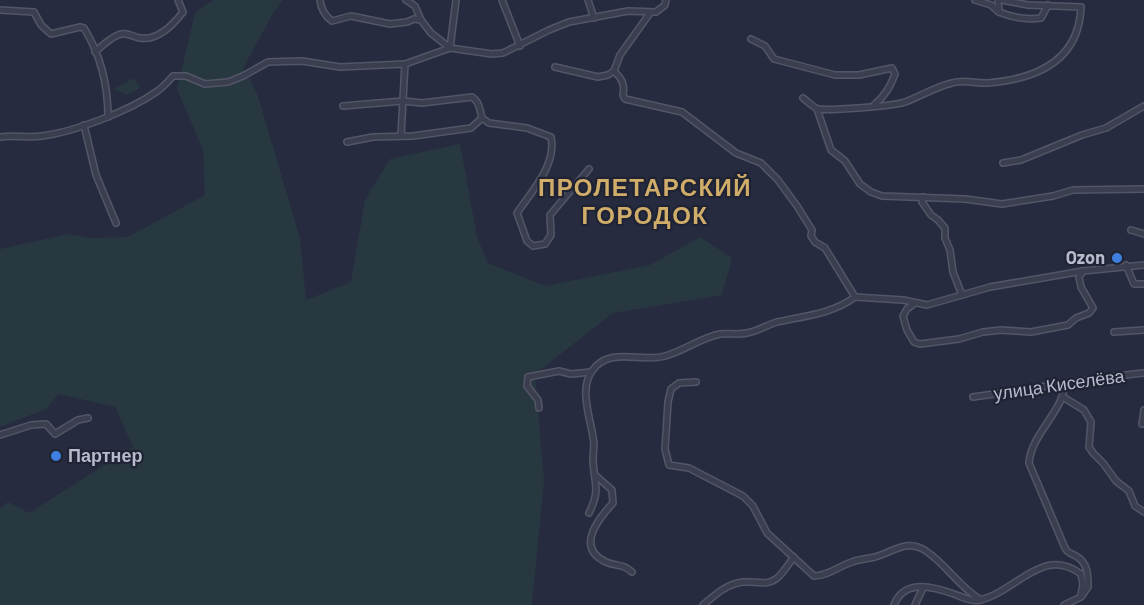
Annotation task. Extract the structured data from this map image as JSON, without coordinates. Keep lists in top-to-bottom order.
{
  "streets": {
    "street": ["улица Киселёва"]
  },
  "districts": ["ПРОЛЕТАРСКИЙ ГОРОДОК"],
  "places": ["Ozon", "Партнер"]
}
